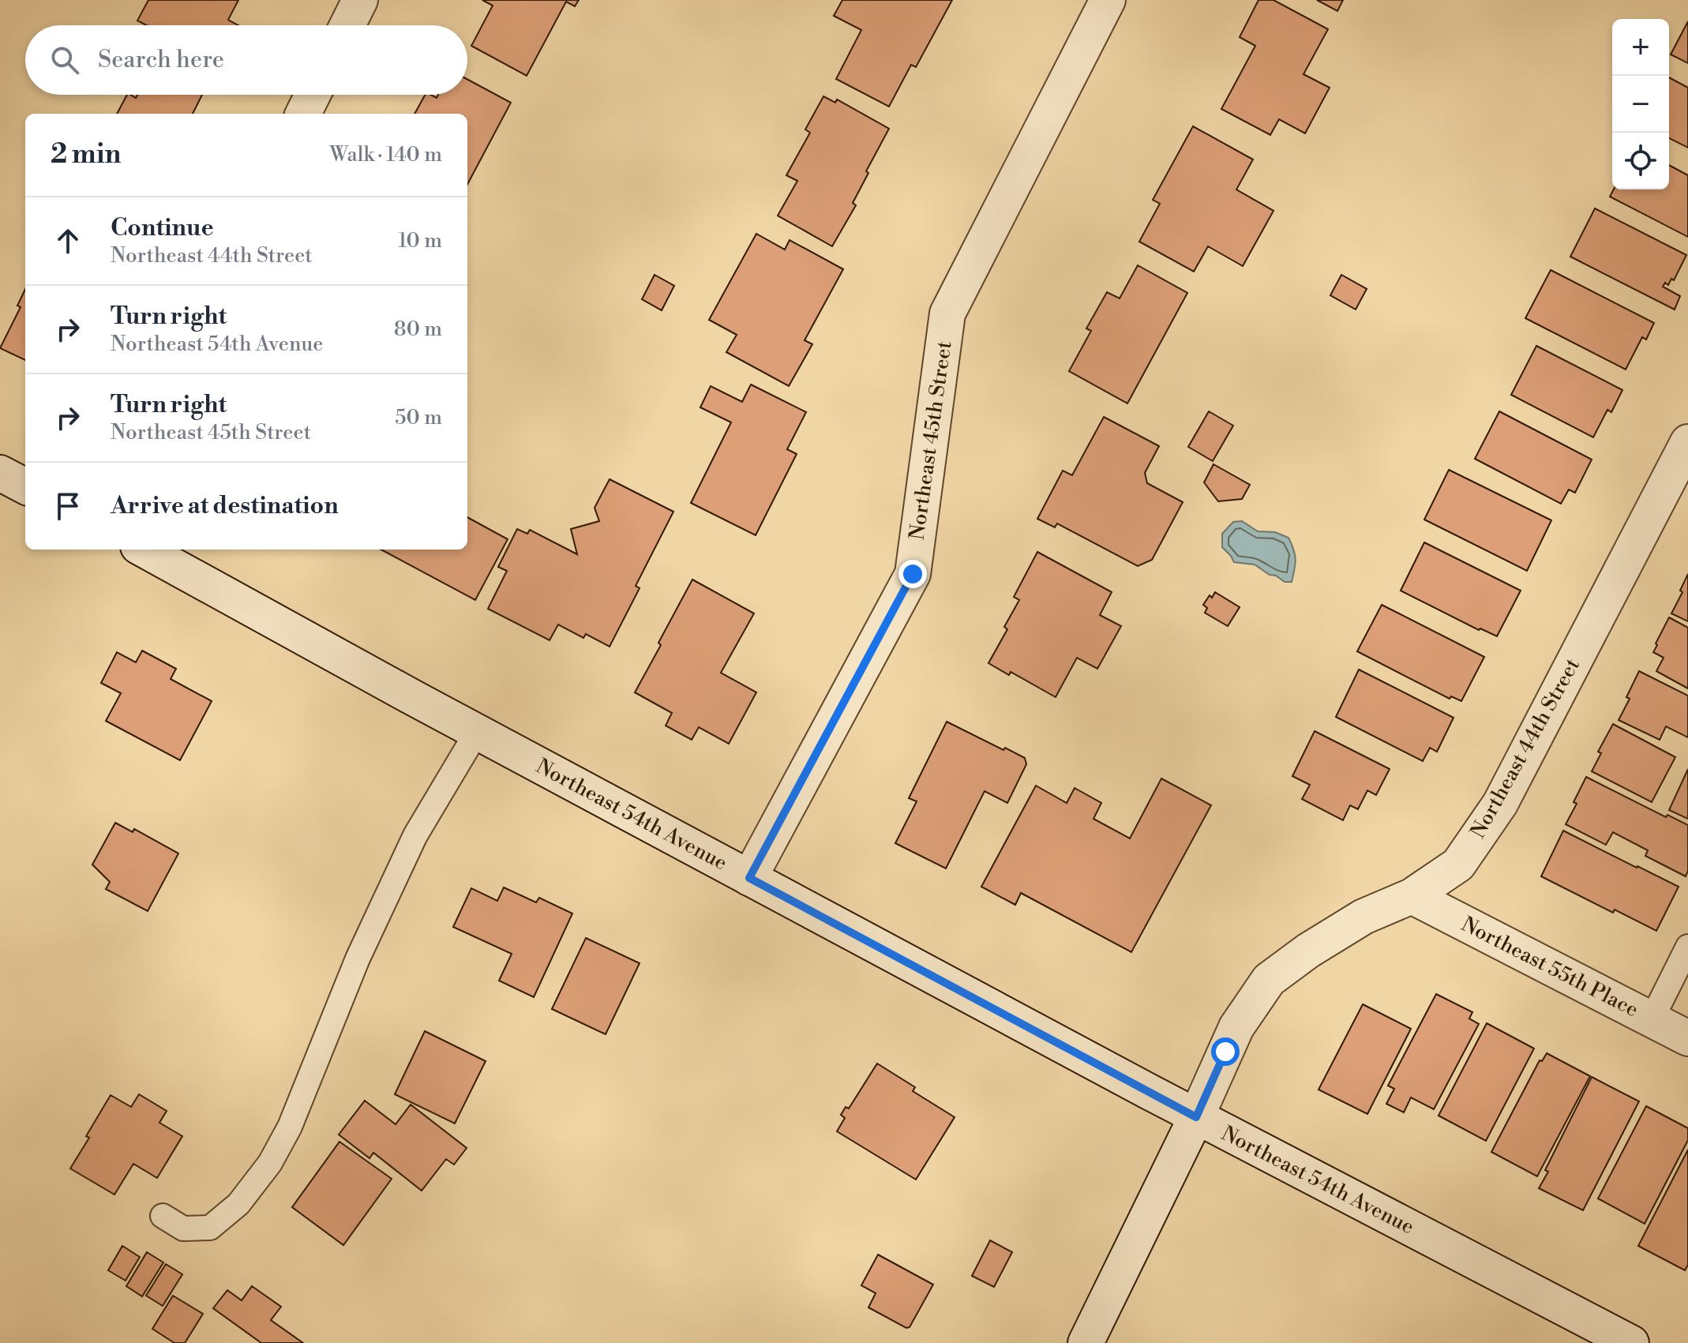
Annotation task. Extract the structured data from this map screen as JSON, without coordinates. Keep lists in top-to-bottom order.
{
  "streets": {
    "street": [
      "Northeast 45th Street",
      "Northeast 44th Street",
      "Northeast 54th Avenue",
      "Northeast 55th Place"
    ]
  },
  "crossings": [
    ["Northeast 45th Street", "Northeast 54th Avenue"],
    ["Northeast 44th Street", "Northeast 54th Avenue"],
    ["Northeast 44th Street", "Northeast 55th Place"]
  ],
  "page": {
    "map_buttons": ["+", "−"],
    "search": "Search here",
    "heading": ["2 min", "Walk · 140 m"],
    "list": [
      ["Continue", "Northeast 44th Street", "10 m"],
      ["Turn right", "Northeast 54th Avenue", "80 m"],
      ["Turn right", "Northeast 45th Street", "50 m"],
      "Arrive at destination"
    ]
  }
}
